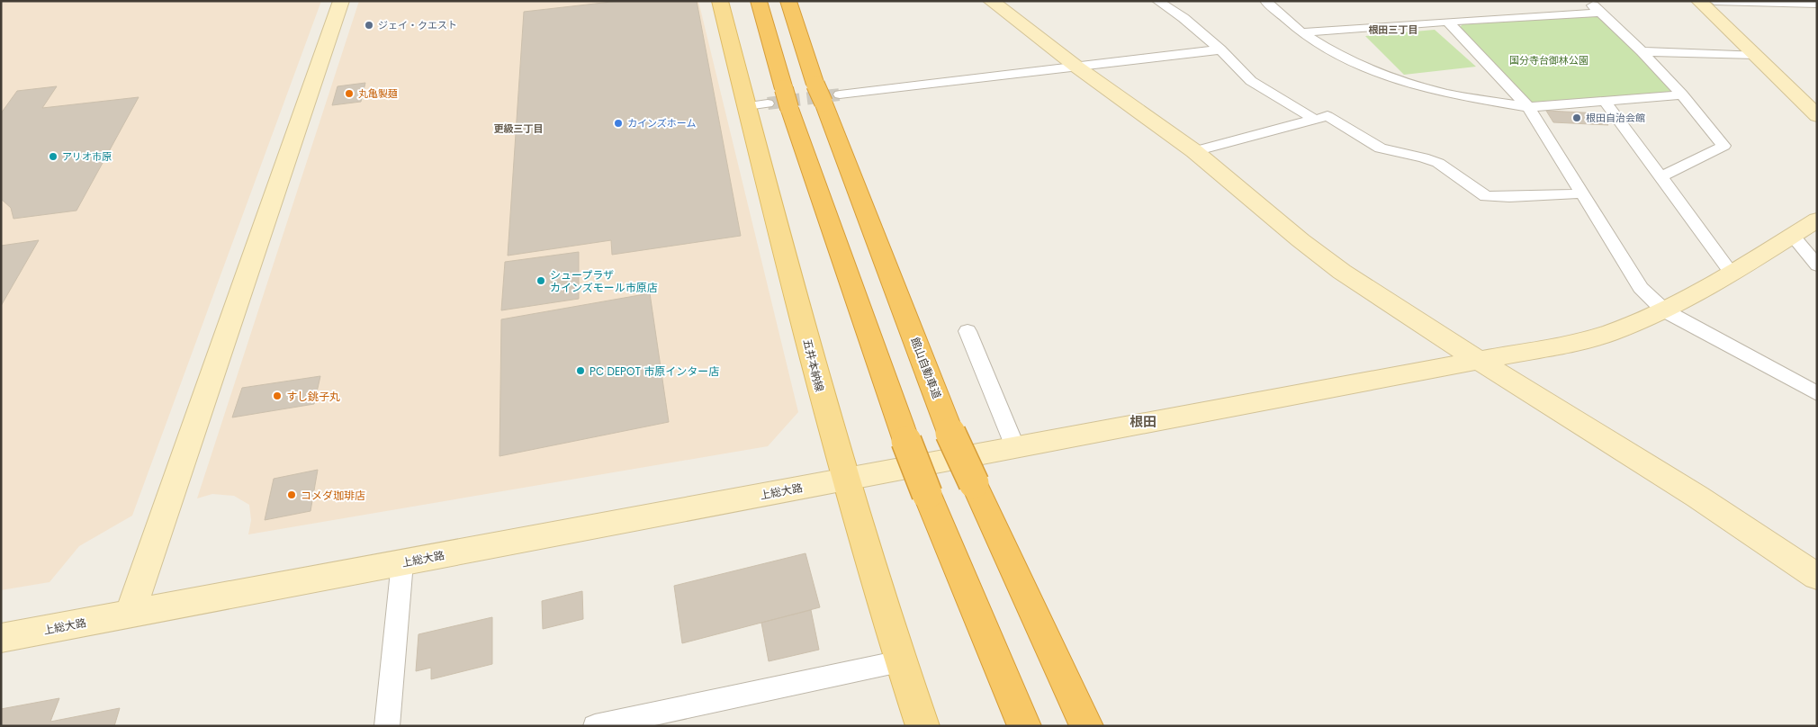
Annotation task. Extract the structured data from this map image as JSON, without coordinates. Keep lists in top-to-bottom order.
{
  "streets": {
    "highway": ["館山自動車道"],
    "main road": ["五井本納線"],
    "street": ["上総大路"]
  },
  "crossings": [
    ["五井本納線", "上総大路"]
  ],
  "districts": ["根田三丁目", "更級三丁目", "根田"],
  "parks": ["国分寺台御林公園"],
  "places": [
    "ジェイ・クエスト",
    "丸亀製麺",
    "根田自治会館",
    "カインズホーム",
    "アリオ市原",
    "シュープラザ カインズモール市原店",
    "PC DEPOT 市原インター店",
    "すし銚子丸",
    "コメダ珈琲店"
  ]
}
